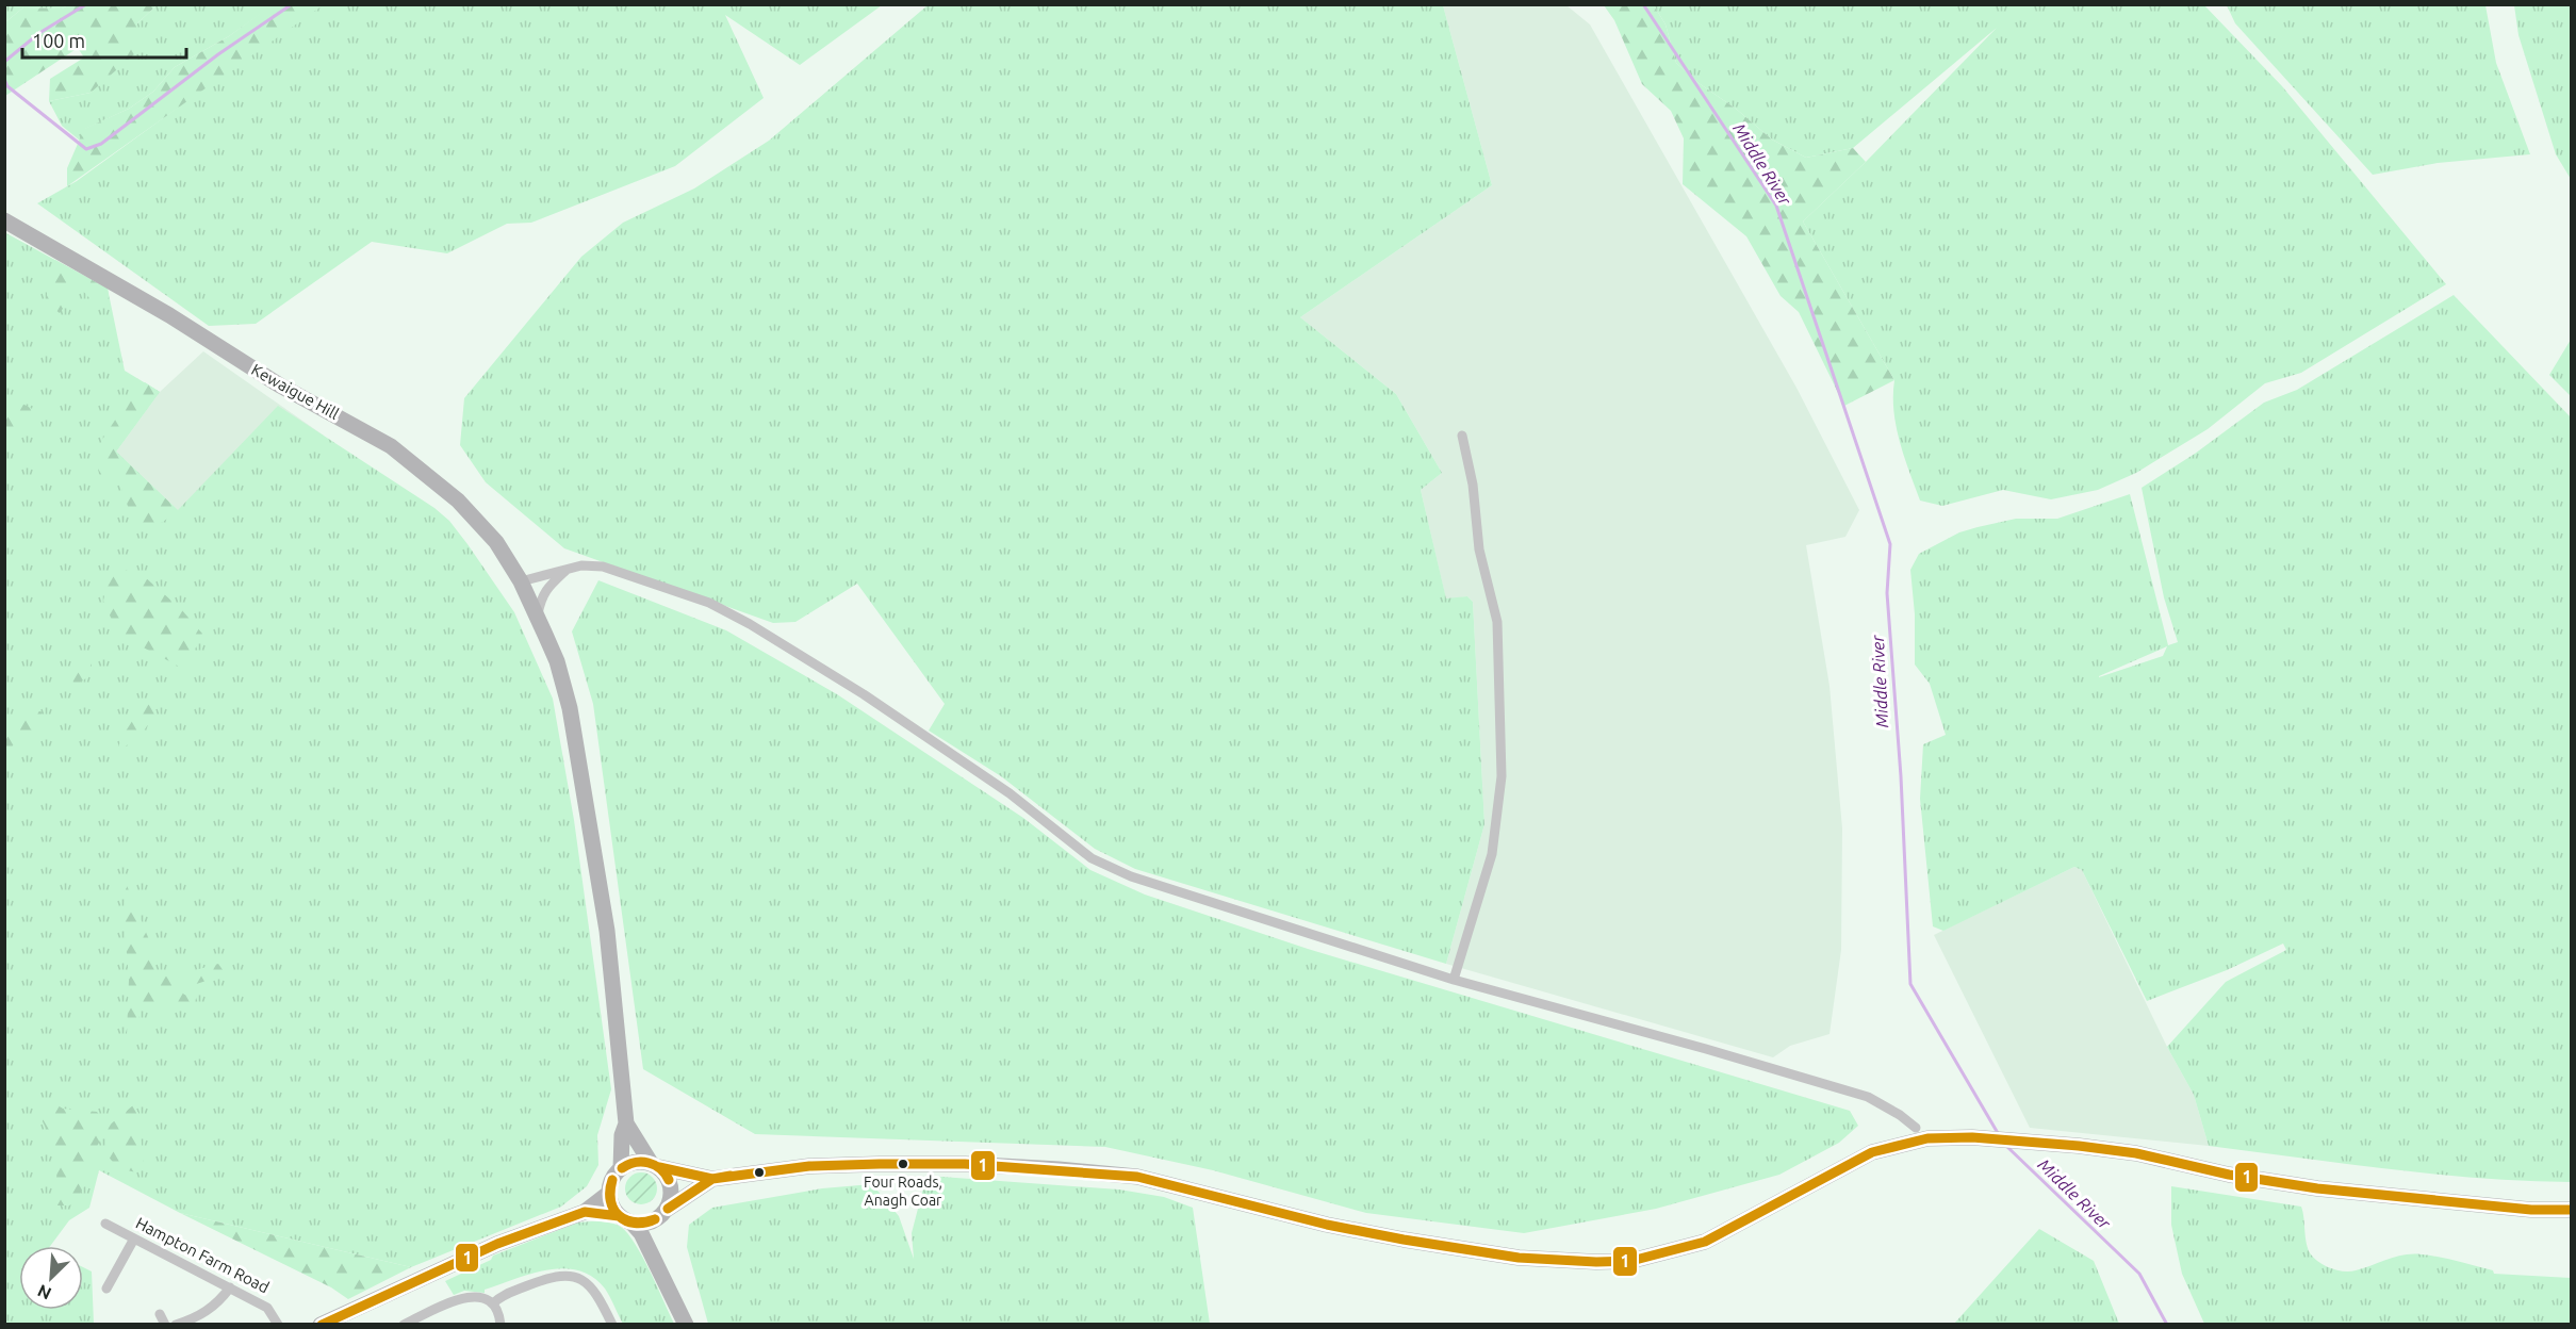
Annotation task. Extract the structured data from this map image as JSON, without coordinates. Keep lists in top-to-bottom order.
{
  "streets": {
    "highway": ["Kewaigue Hill"],
    "street": ["Hampton Farm Road"]
  },
  "water": ["Middle River"],
  "places": ["Four Roads, Anagh Coar"],
  "lines": ["transit line 1"],
  "scale_bar": "100 m",
  "north": "bottom left"
}
